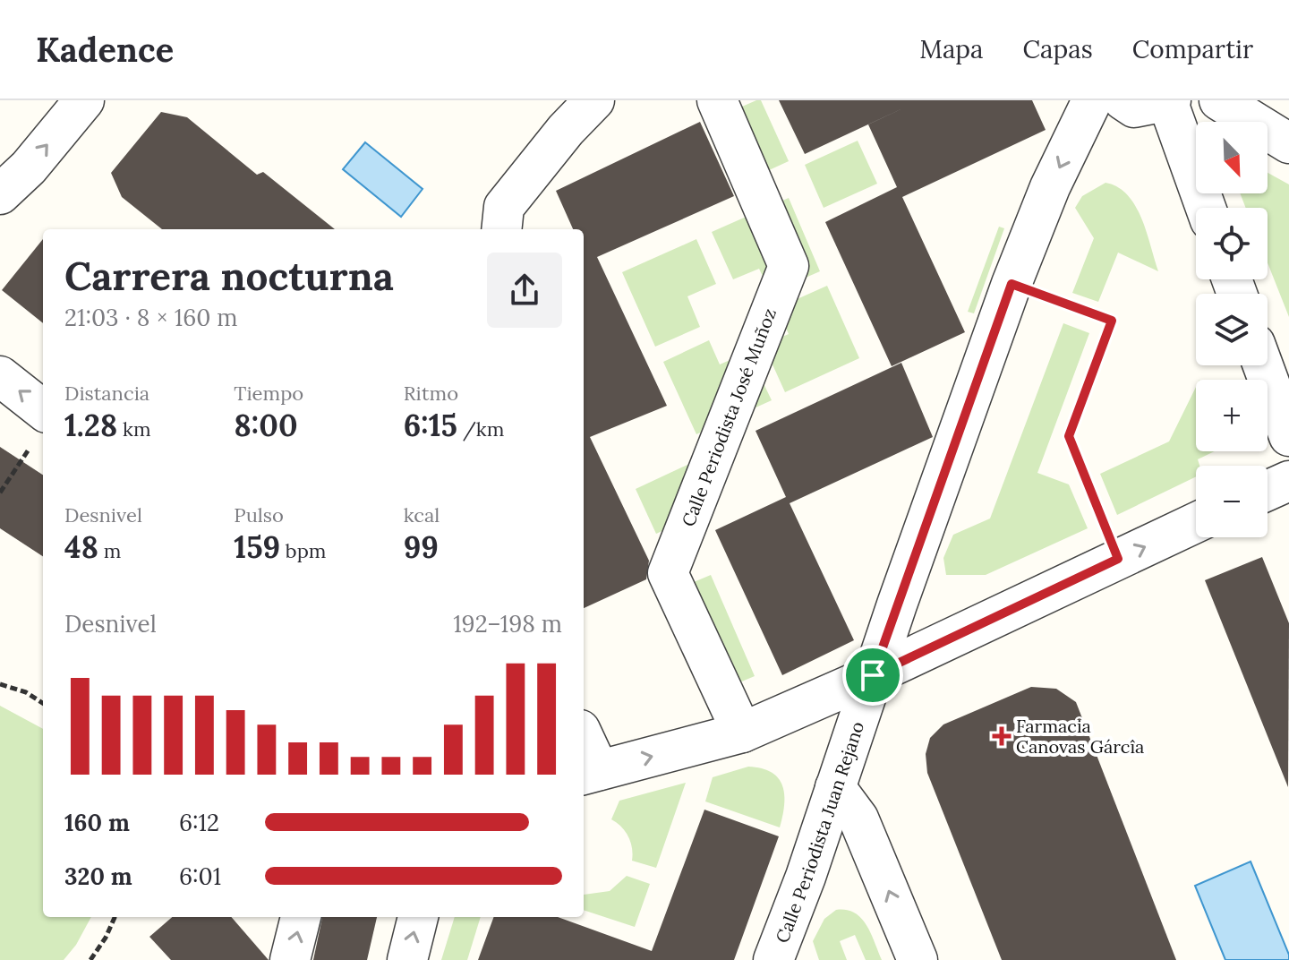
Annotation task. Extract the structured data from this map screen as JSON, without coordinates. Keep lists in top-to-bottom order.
{
  "streets": {
    "street": ["Calle Periodista José Muñoz", "Calle Periodista Juan Rejano"]
  },
  "places": {
    "health": ["Farmacia Canovas Gárcîa"]
  },
  "north": "bottom right",
  "page": {
    "header": "Kadence",
    "nav": ["Mapa", "Capas", "Compartir"],
    "map_buttons": ["+", "−"],
    "heading": ["Carrera nocturna", "21:03 · 8 × 160 m"],
    "stats": [
      ["Distancia", "1.28 km"],
      ["Tiempo", "8:00"],
      ["Ritmo", "6:15 /km"],
      ["Desnivel", "48 m"],
      ["Pulso", "159 bpm"],
      ["kcal", "99"]
    ],
    "chart": ["Desnivel", "192–198 m"],
    "list": [
      {
        "name": "160 m",
        "note": "6:12"
      },
      {
        "name": "320 m",
        "note": "6:01"
      }
    ]
  }
}
